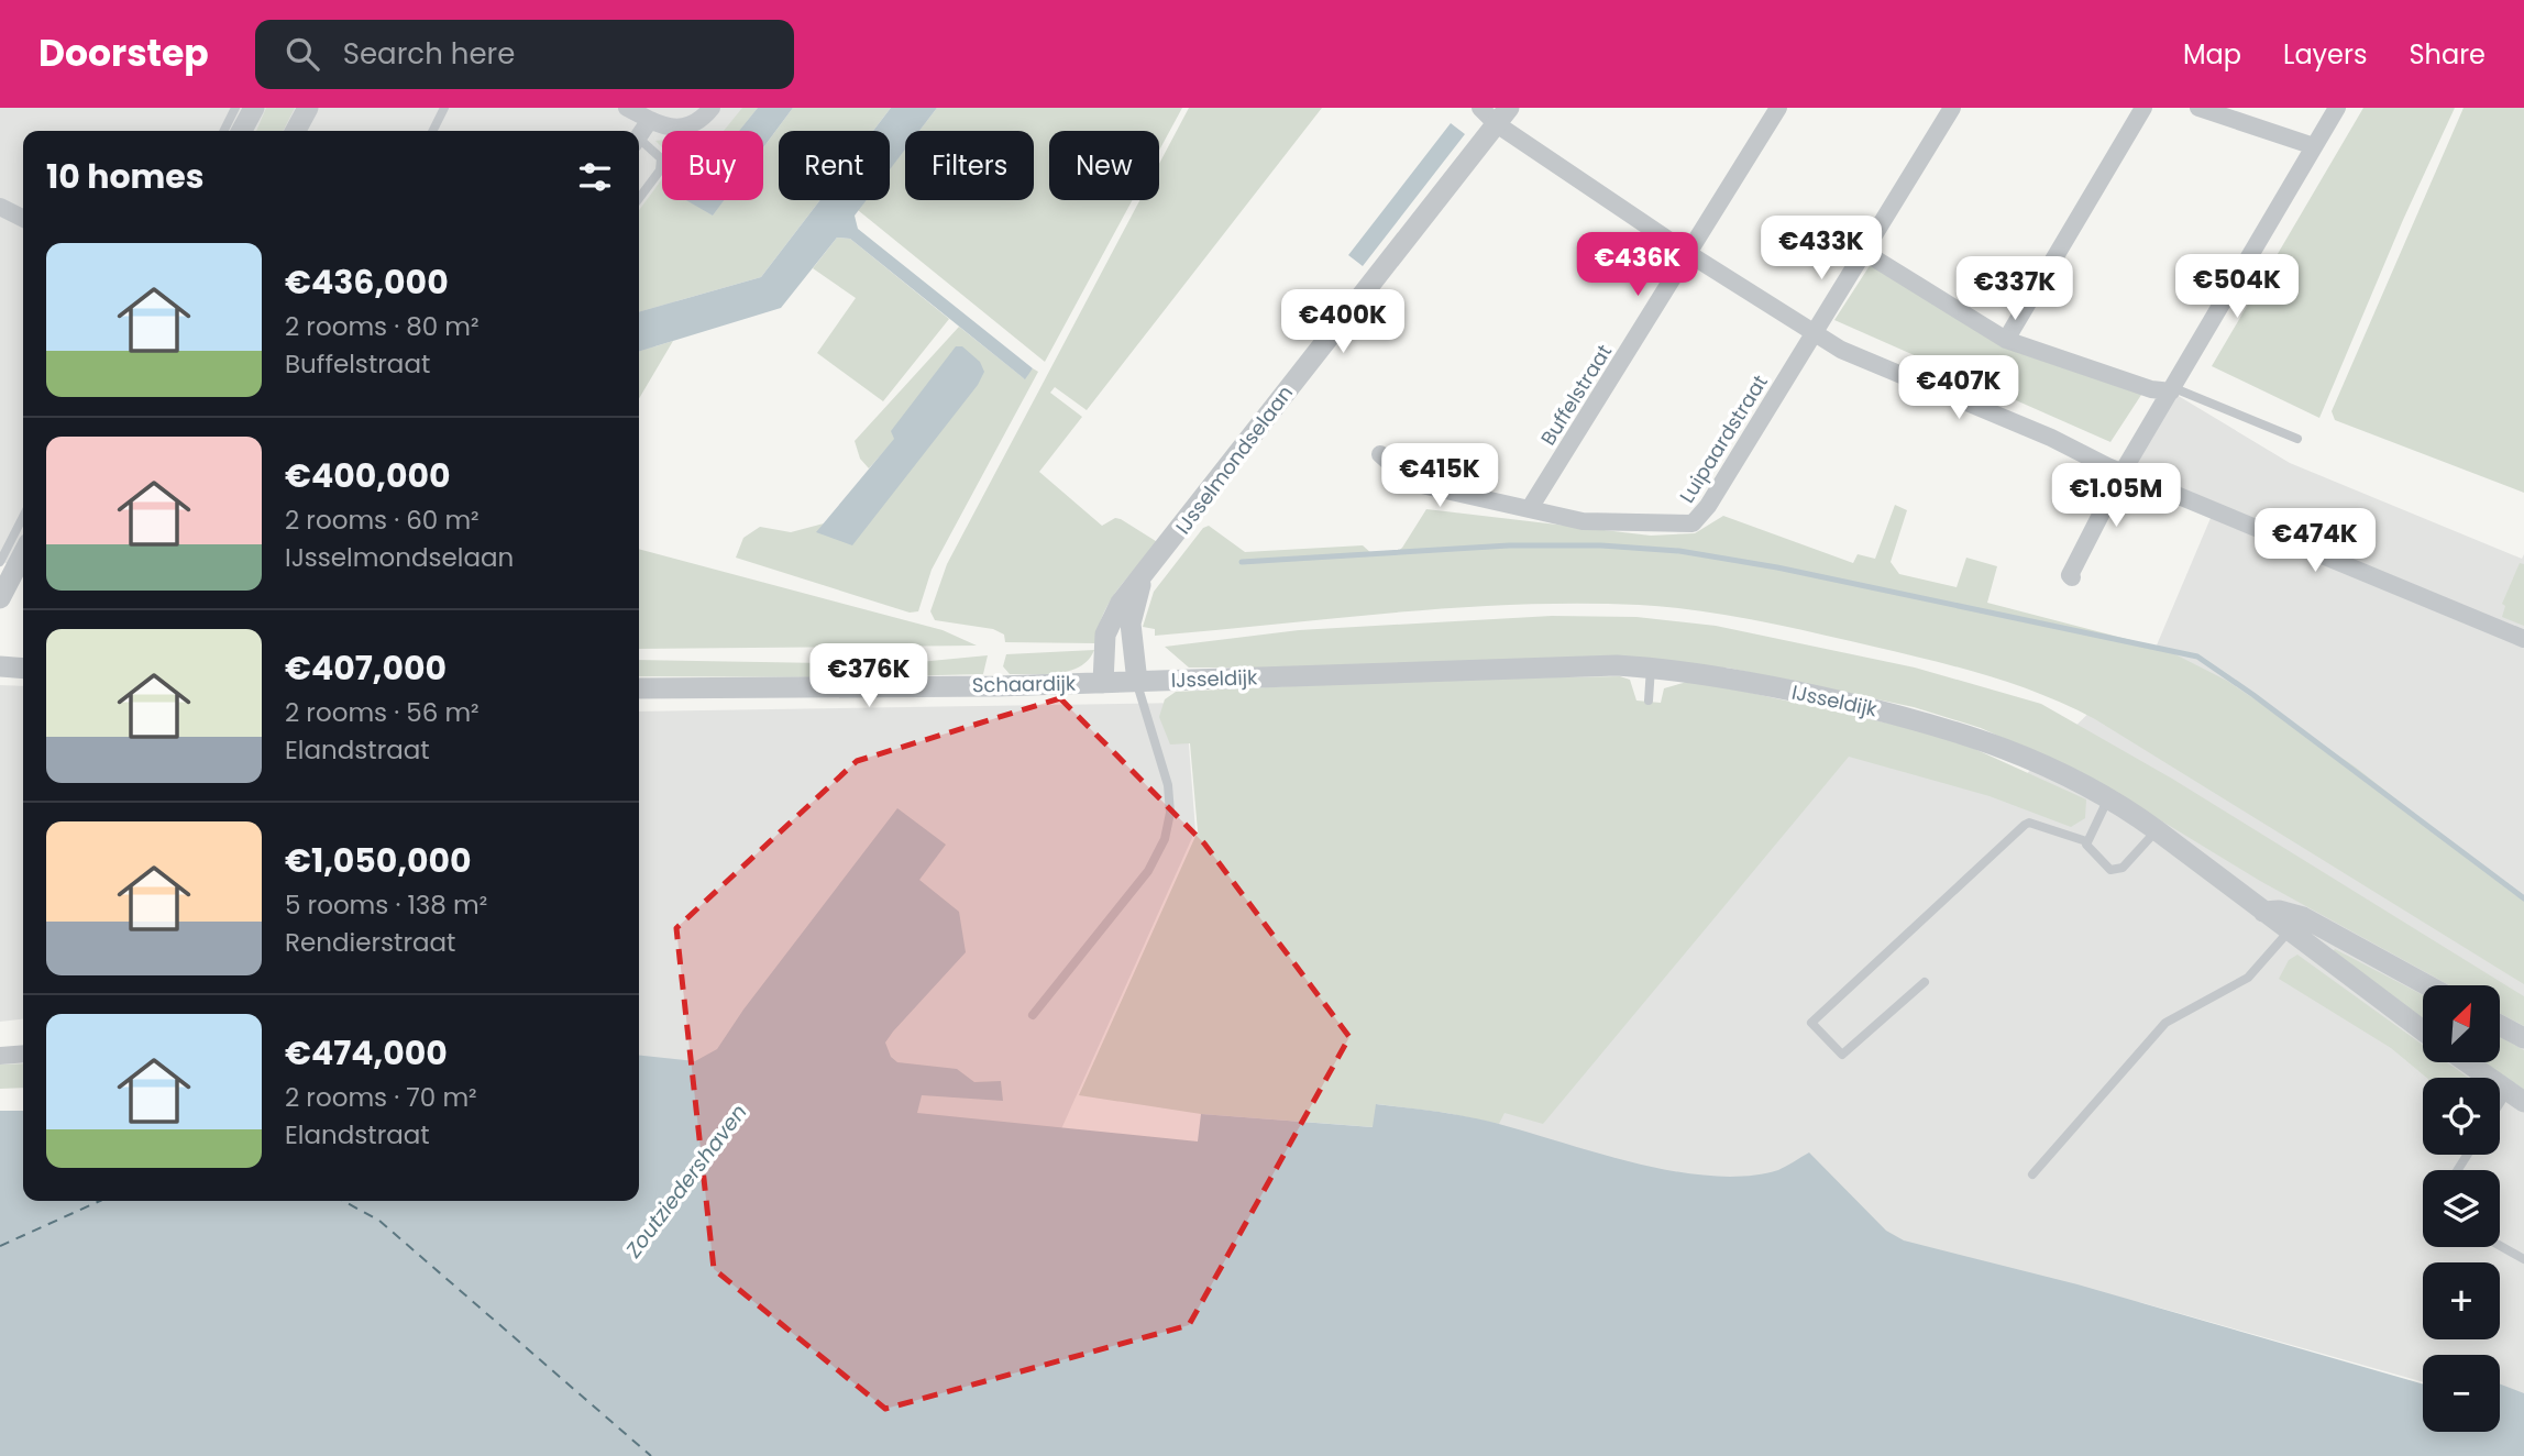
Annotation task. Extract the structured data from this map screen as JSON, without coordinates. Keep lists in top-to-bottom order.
{
  "streets": {
    "street": [
      "Buffelstraat",
      "Luipaardstraat",
      "IJsselmondselaan",
      "IJsseldijk",
      "Schaardijk"
    ]
  },
  "crossings": [
    ["Buffelstraat", "Luipaardstraat"],
    ["IJsselmondselaan", "IJsseldijk"],
    ["IJsselmondselaan", "Schaardijk"],
    ["IJsseldijk", "Schaardijk"]
  ],
  "water": ["Zoutziedershaven"],
  "north": "top right",
  "page": {
    "header": "Doorstep",
    "search": "Search here",
    "nav": ["Map", "Layers", "Share"],
    "chip": [
      "Buy",
      "Rent",
      "Filters",
      "New"
    ],
    "heading": "10 homes",
    "price": [
      "€433K",
      "€436K",
      "€504K",
      "€337K",
      "€400K",
      "€407K",
      "€415K",
      "€1.05M",
      "€474K",
      "€376K"
    ],
    "list": [
      {
        "name": "€436,000",
        "note": "2 rooms · 80 m² · Buffelstraat"
      },
      {
        "name": "€400,000",
        "note": "2 rooms · 60 m² · IJsselmondselaan"
      },
      {
        "name": "€407,000",
        "note": "2 rooms · 56 m² · Elandstraat"
      },
      {
        "name": "€1,050,000",
        "note": "5 rooms · 138 m² · Rendierstraat"
      },
      {
        "name": "€474,000",
        "note": "2 rooms · 70 m² · Elandstraat"
      }
    ],
    "map_buttons": ["+", "−"]
  }
}
